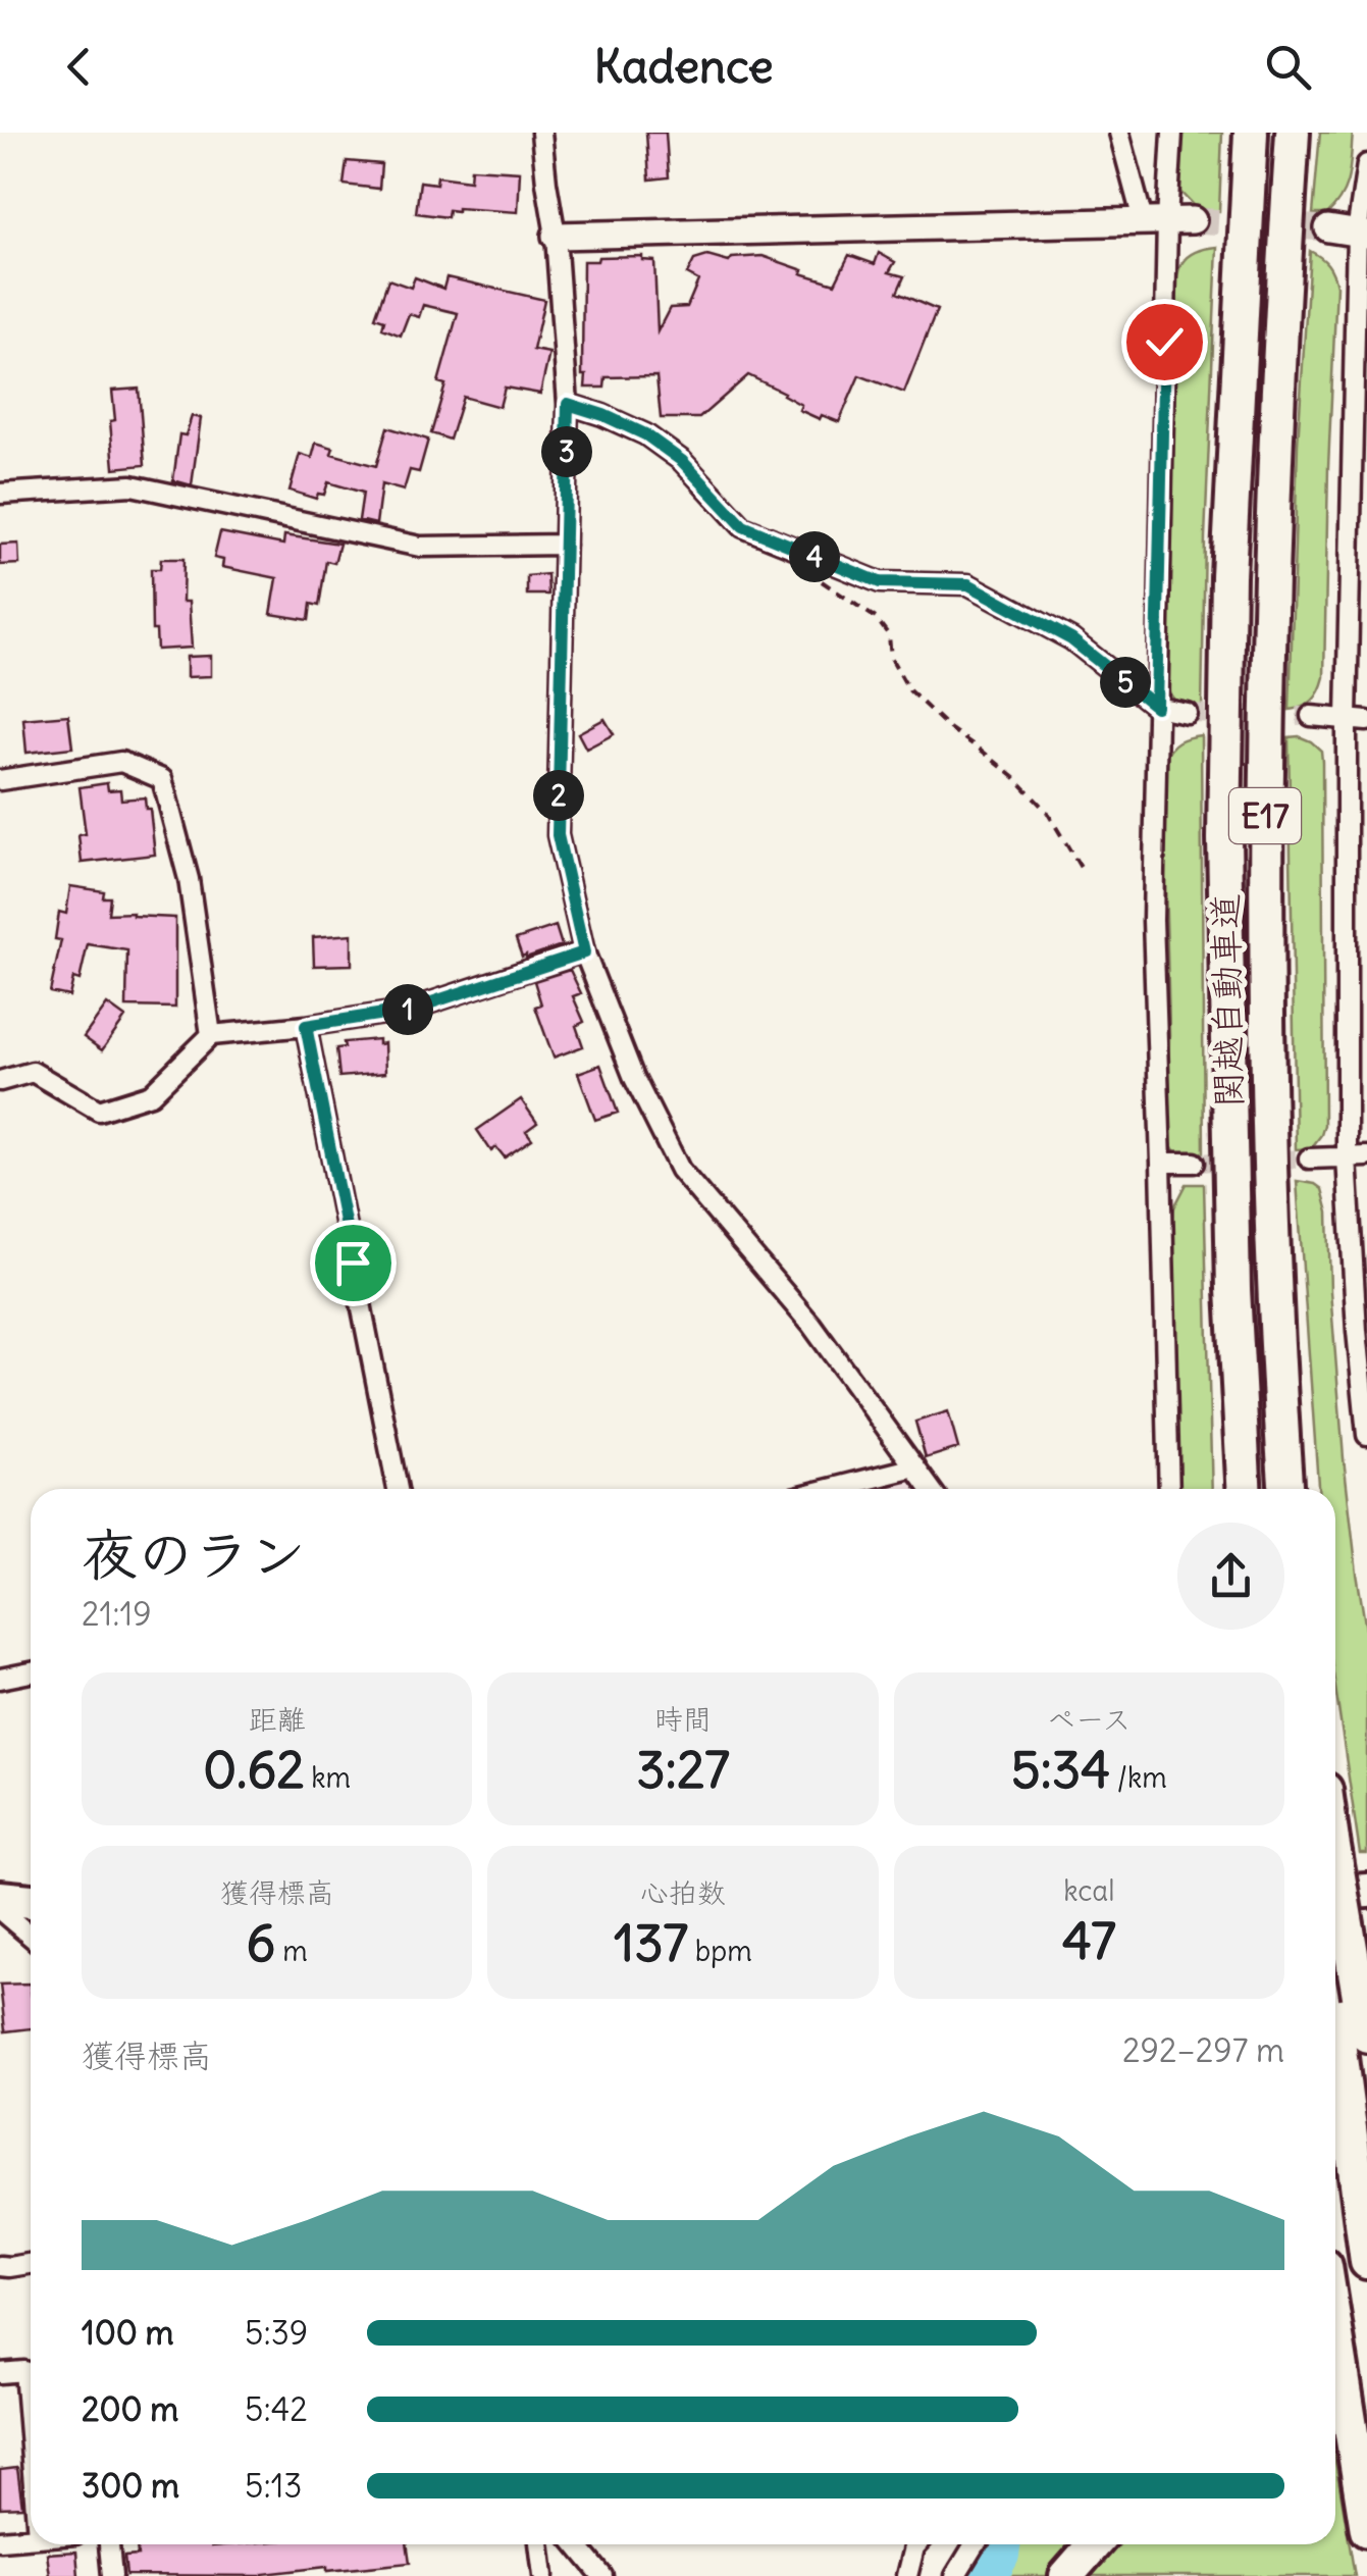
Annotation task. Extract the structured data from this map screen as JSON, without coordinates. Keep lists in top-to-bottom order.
{
  "streets": {
    "highway": ["E17", "関越自動車道"]
  },
  "page": {
    "header": "Kadence",
    "pins": [
      "3",
      "4",
      "5",
      "2",
      "1"
    ],
    "heading": ["夜のラン", "21:19"],
    "stats": [
      ["距離", "0.62 km"],
      ["時間", "3:27"],
      ["ペース", "5:34 /km"],
      ["獲得標高", "6 m"],
      ["心拍数", "137 bpm"],
      ["kcal", "47"]
    ],
    "chart": ["獲得標高", "292–297 m"],
    "list": [
      {
        "name": "100 m",
        "note": "5:39"
      },
      {
        "name": "200 m",
        "note": "5:42"
      },
      {
        "name": "300 m",
        "note": "5:13"
      }
    ]
  }
}
